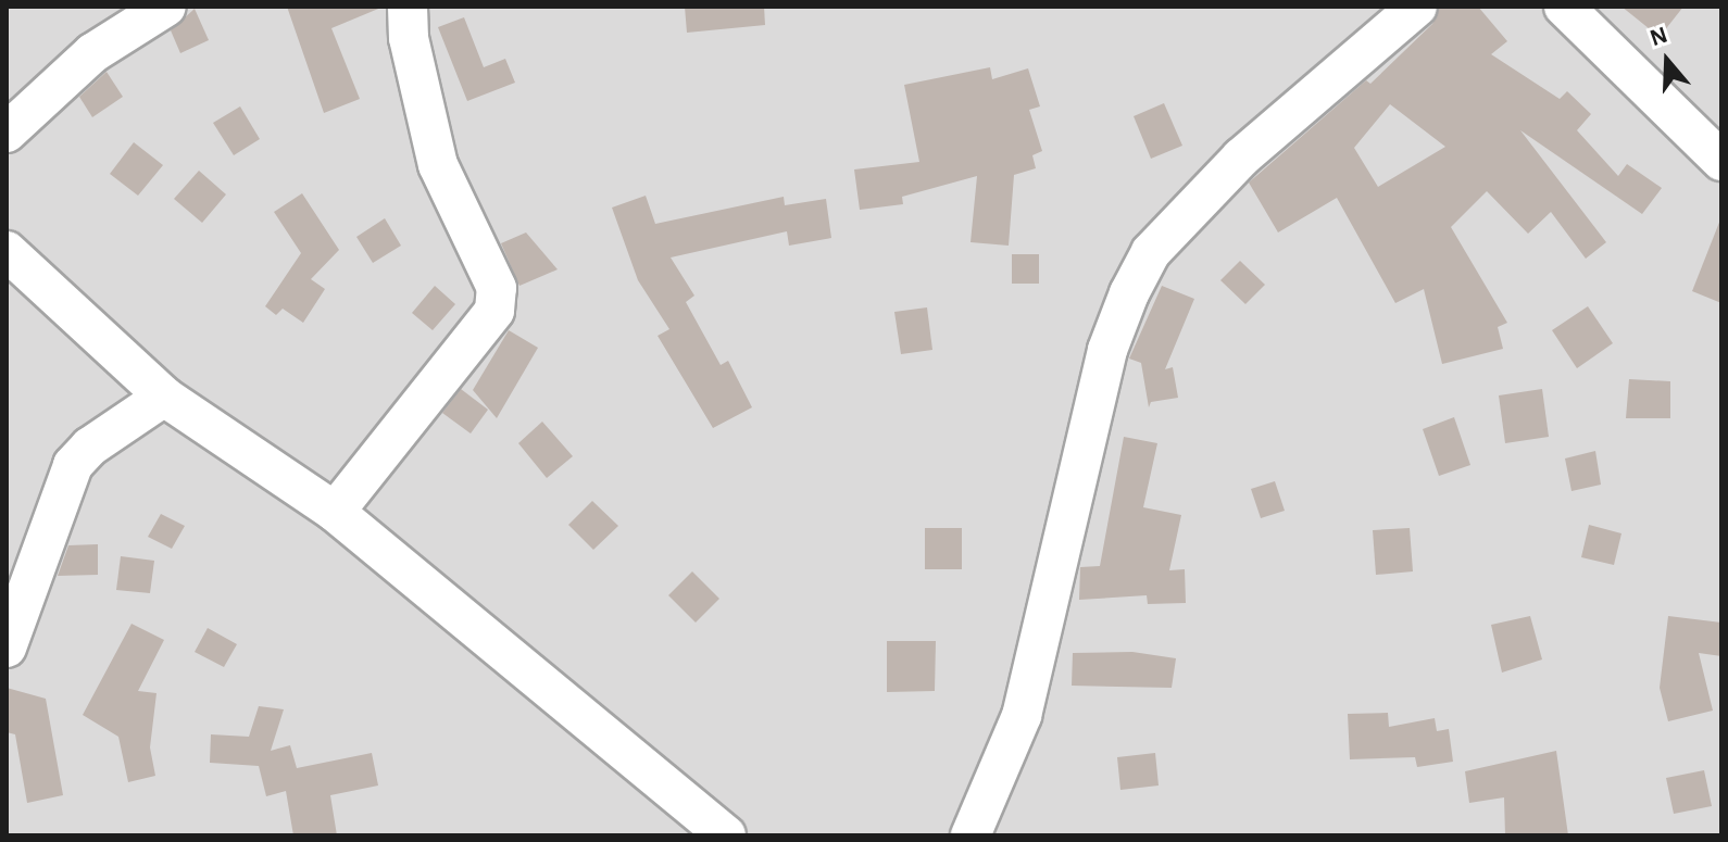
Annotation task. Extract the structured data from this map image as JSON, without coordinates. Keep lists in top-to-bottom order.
{
  "north": "top"
}
